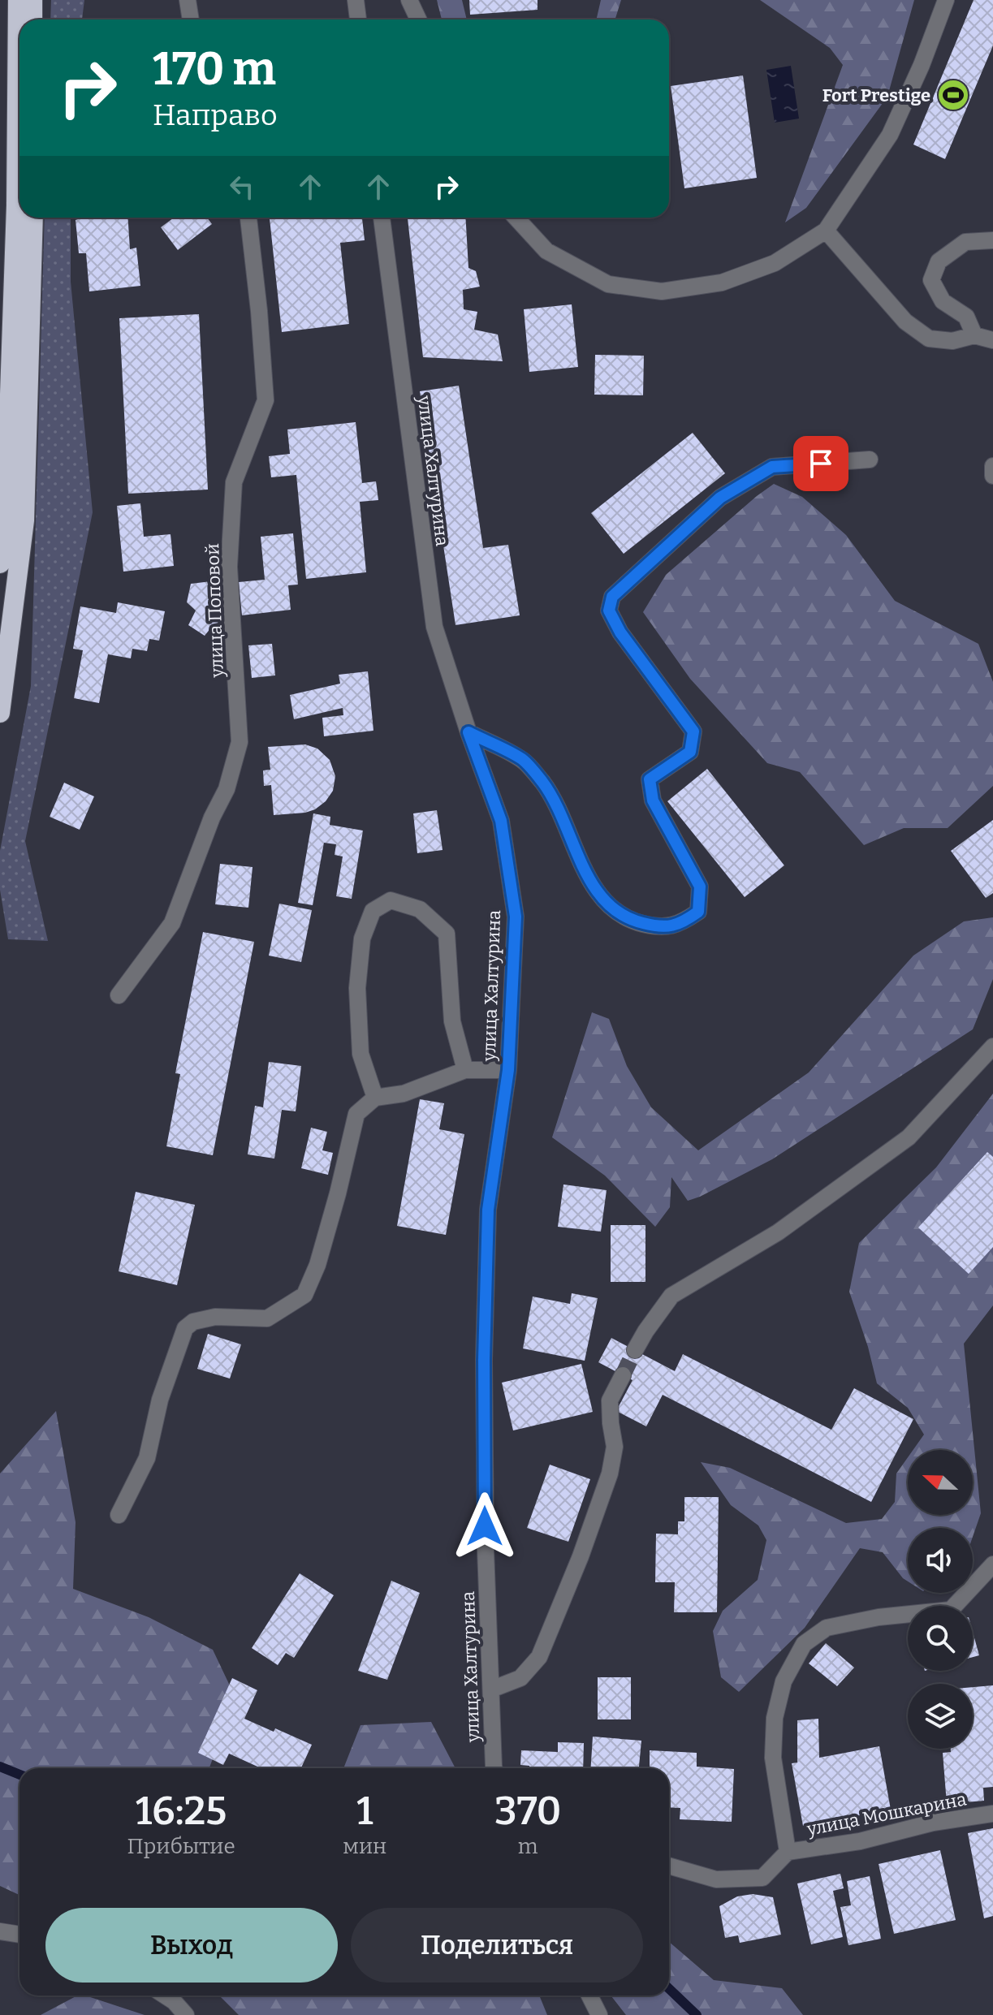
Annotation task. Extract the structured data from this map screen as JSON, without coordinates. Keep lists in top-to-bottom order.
{
  "streets": {
    "street": ["улица Халтурина", "улица Поповой", "улица Мошкарина"]
  },
  "places": {
    "sports": ["Fort Prestige"]
  },
  "north": "left",
  "page": {
    "turn": ["170 m", "Направо"],
    "eta": [
      "16:25",
      "Прибытие",
      "1",
      "мин",
      "370",
      "m"
    ],
    "buttons": ["Выход", "Поделиться"]
  }
}
